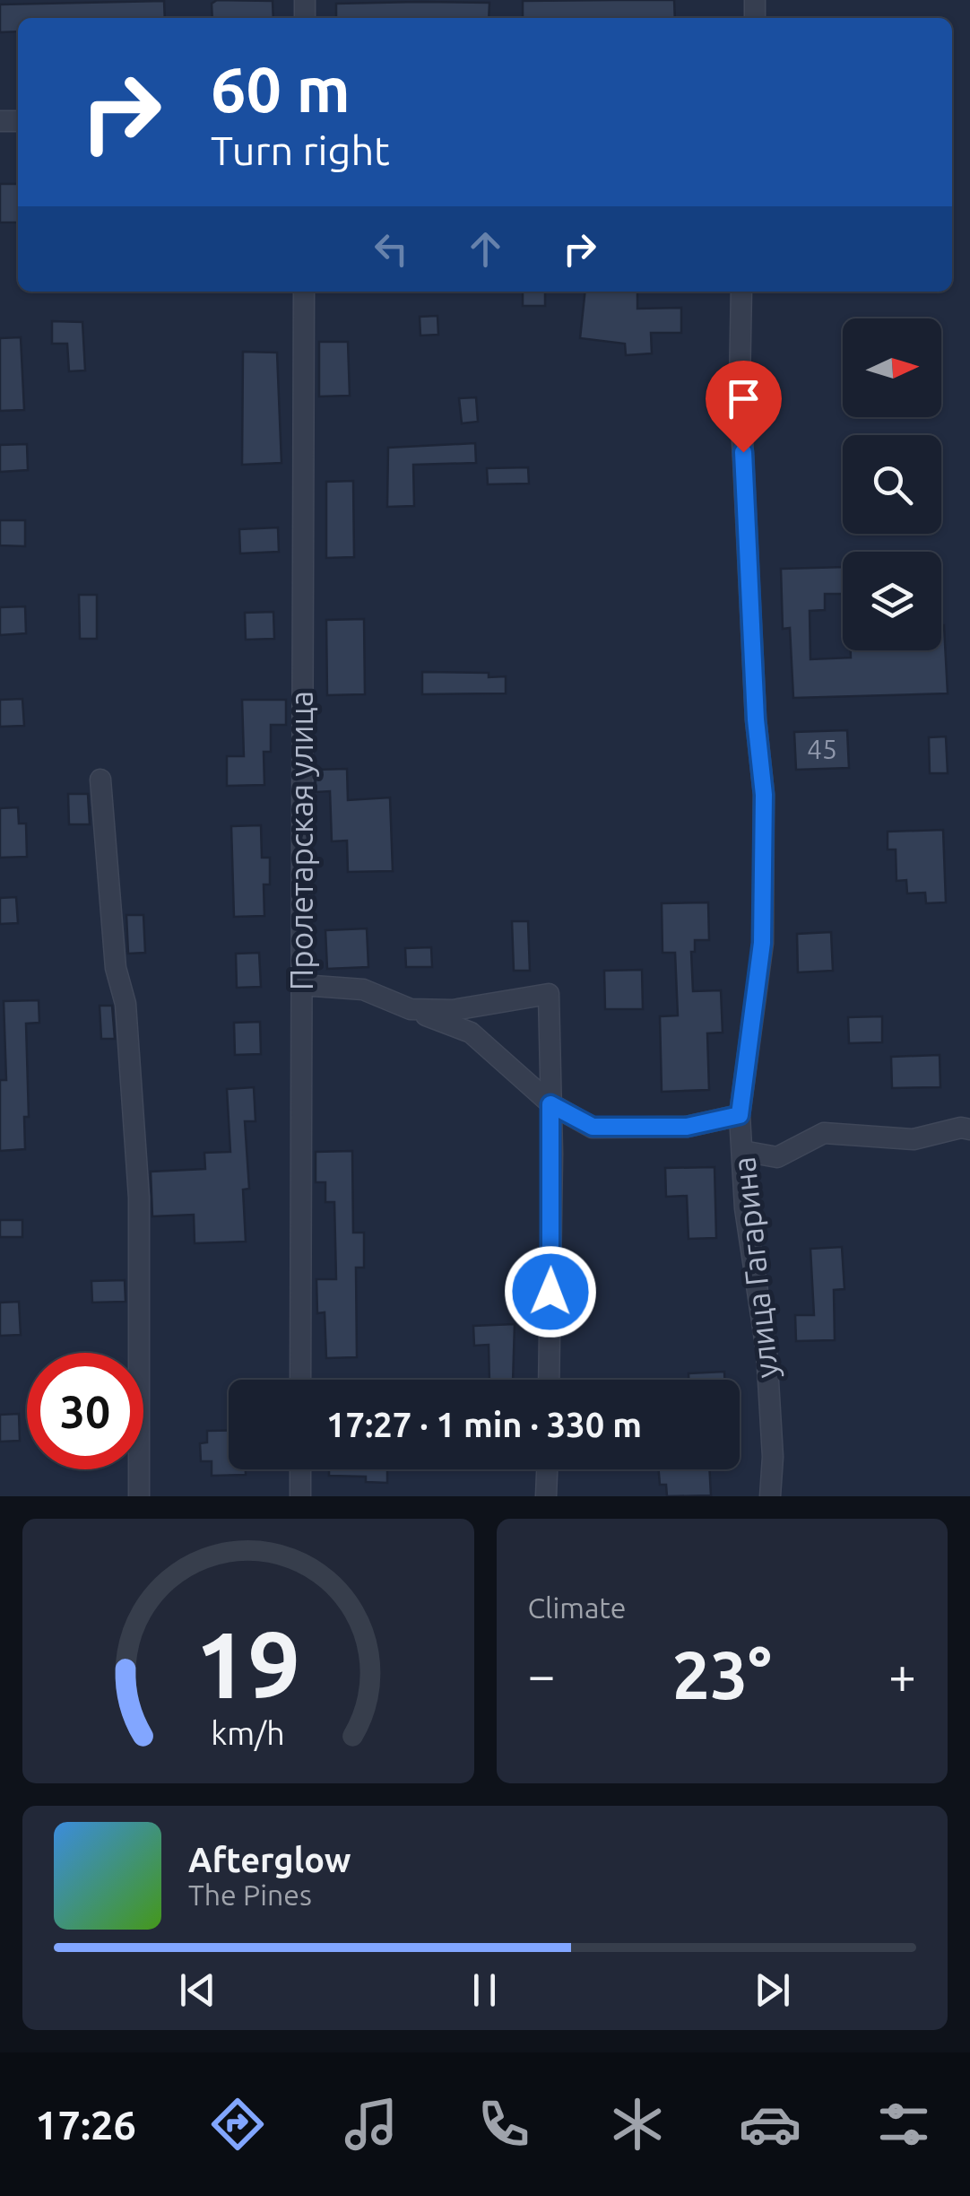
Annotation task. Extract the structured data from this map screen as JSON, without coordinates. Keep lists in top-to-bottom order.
{
  "streets": {
    "street": ["Пролетарская улица", "улица Гагарина"]
  },
  "house_numbers": ["45"],
  "north": "right",
  "page": {
    "turn": ["60 m", "Turn right"],
    "limit": "30",
    "trip": "17:27 · 1 min · 330 m",
    "tile": "Climate",
    "heat": ["−", "23°", "+"],
    "song": ["Afterglow", "The Pines"],
    "tabs": "17:26",
    "gauge": ["19", "km/h"]
  }
}
